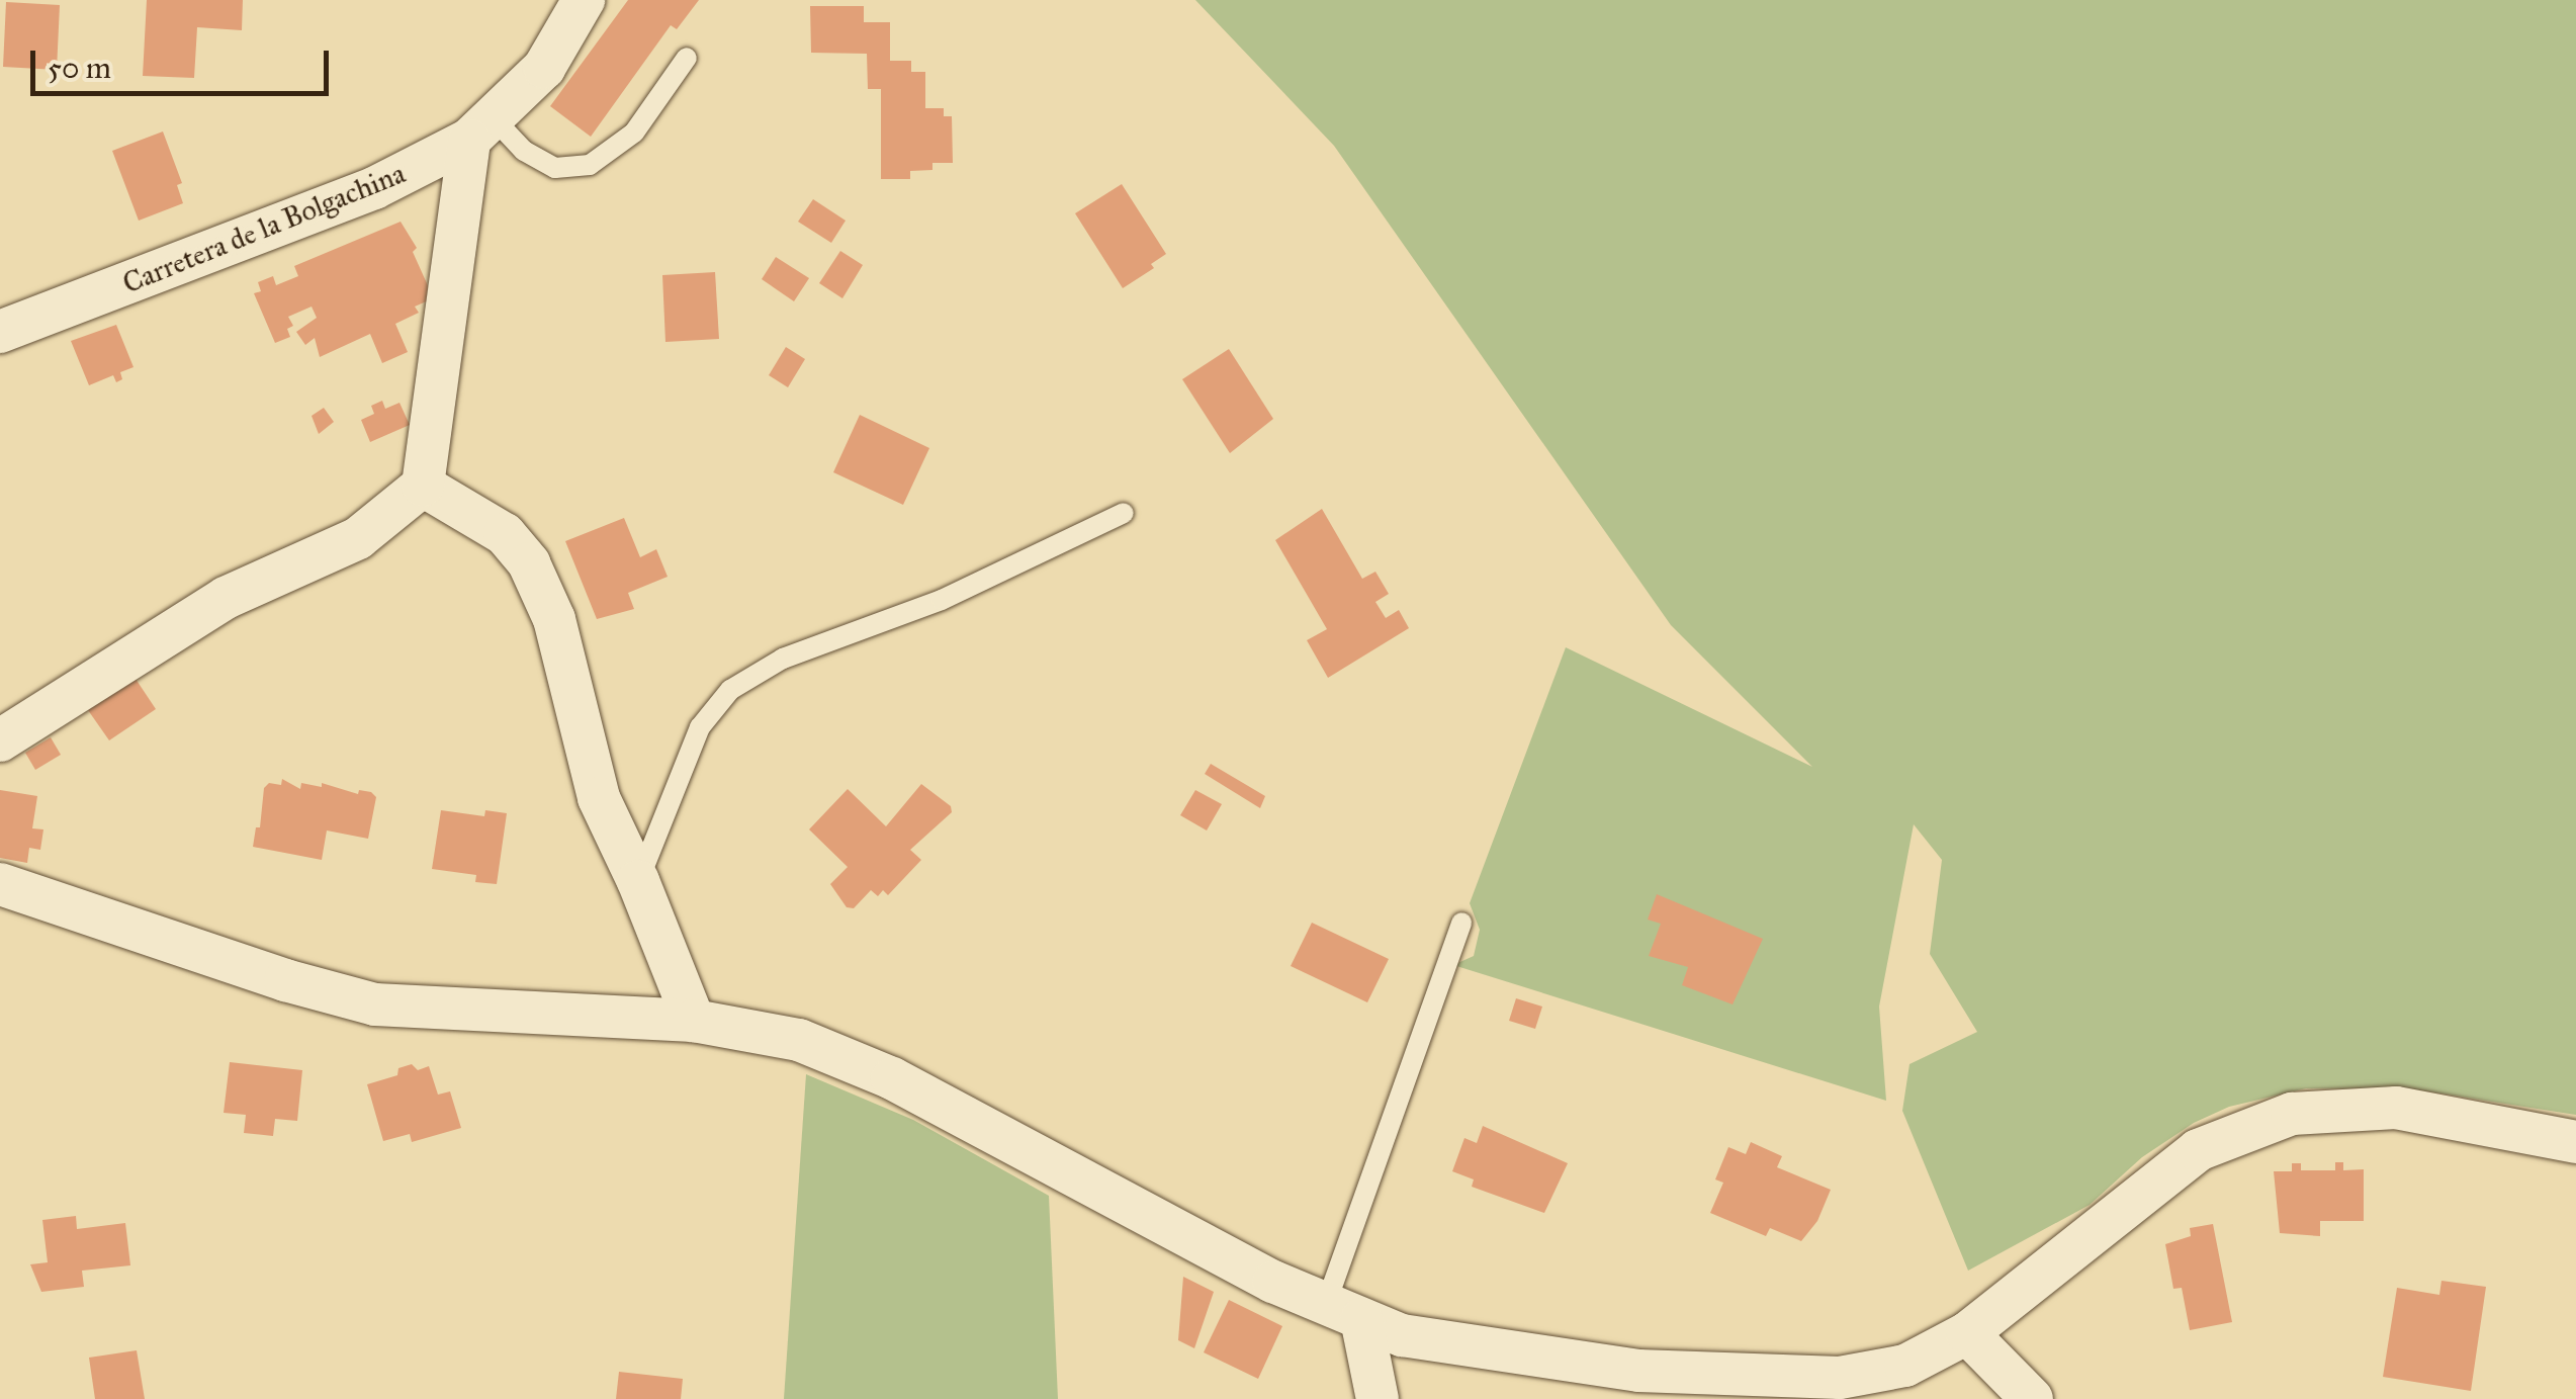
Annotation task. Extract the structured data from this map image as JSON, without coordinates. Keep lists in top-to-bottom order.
{
  "streets": {
    "street": ["Carretera de la Bolgachina"]
  },
  "scale_bar": "50 m"
}
